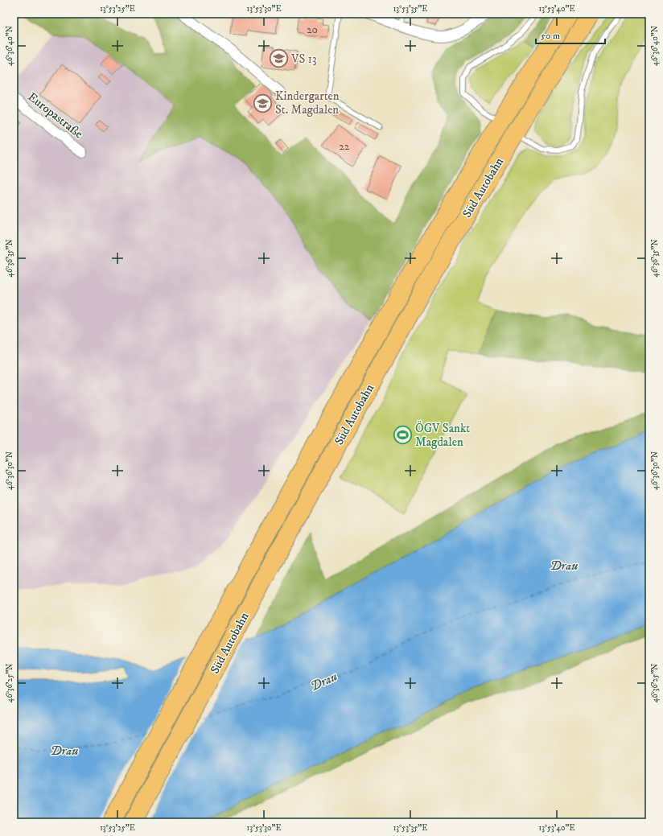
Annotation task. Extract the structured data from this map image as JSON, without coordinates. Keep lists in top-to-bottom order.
{
  "streets": {
    "highway": ["Süd Autobahn"],
    "street": ["Europastraße"]
  },
  "water": ["Drau"],
  "places": {
    "school or university": ["VS 13", "Kindergarten St. Magdalen"],
    "sports": ["ÖGV Sankt Magdalen"]
  },
  "house_numbers": ["20", "22"],
  "scale_bar": "50 m",
  "coordinates": [
    "13°53'25\"E",
    "13°53'30\"E",
    "13°53'35\"E",
    "13°53'40\"E",
    "46°36'40\"N",
    "46°36'35\"N",
    "46°36'30\"N",
    "46°36'25\"N"
  ]
}
